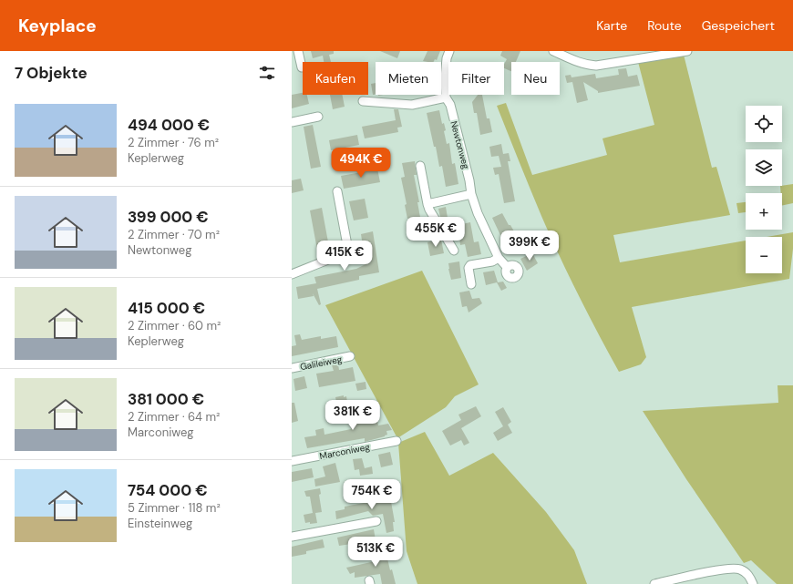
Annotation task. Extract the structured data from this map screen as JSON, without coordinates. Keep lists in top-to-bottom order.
{
  "streets": {
    "street": ["Newtonweg", "Galileiweg", "Marconiweg"]
  },
  "page": {
    "header": "Keyplace",
    "nav": ["Karte", "Route", "Gespeichert"],
    "heading": "7 Objekte",
    "chip": [
      "Kaufen",
      "Mieten",
      "Filter",
      "Neu"
    ],
    "list": [
      {
        "name": "494 000 €",
        "note": "2 Zimmer · 76 m² · Keplerweg"
      },
      {
        "name": "399 000 €",
        "note": "2 Zimmer · 70 m² · Newtonweg"
      },
      {
        "name": "415 000 €",
        "note": "2 Zimmer · 60 m² · Keplerweg"
      },
      {
        "name": "381 000 €",
        "note": "2 Zimmer · 64 m² · Marconiweg"
      },
      {
        "name": "754 000 €",
        "note": "5 Zimmer · 118 m² · Einsteinweg"
      }
    ],
    "map_buttons": ["+", "−"],
    "price": [
      "494K €",
      "455K €",
      "399K €",
      "415K €",
      "381K €",
      "754K €",
      "513K €"
    ]
  }
}
